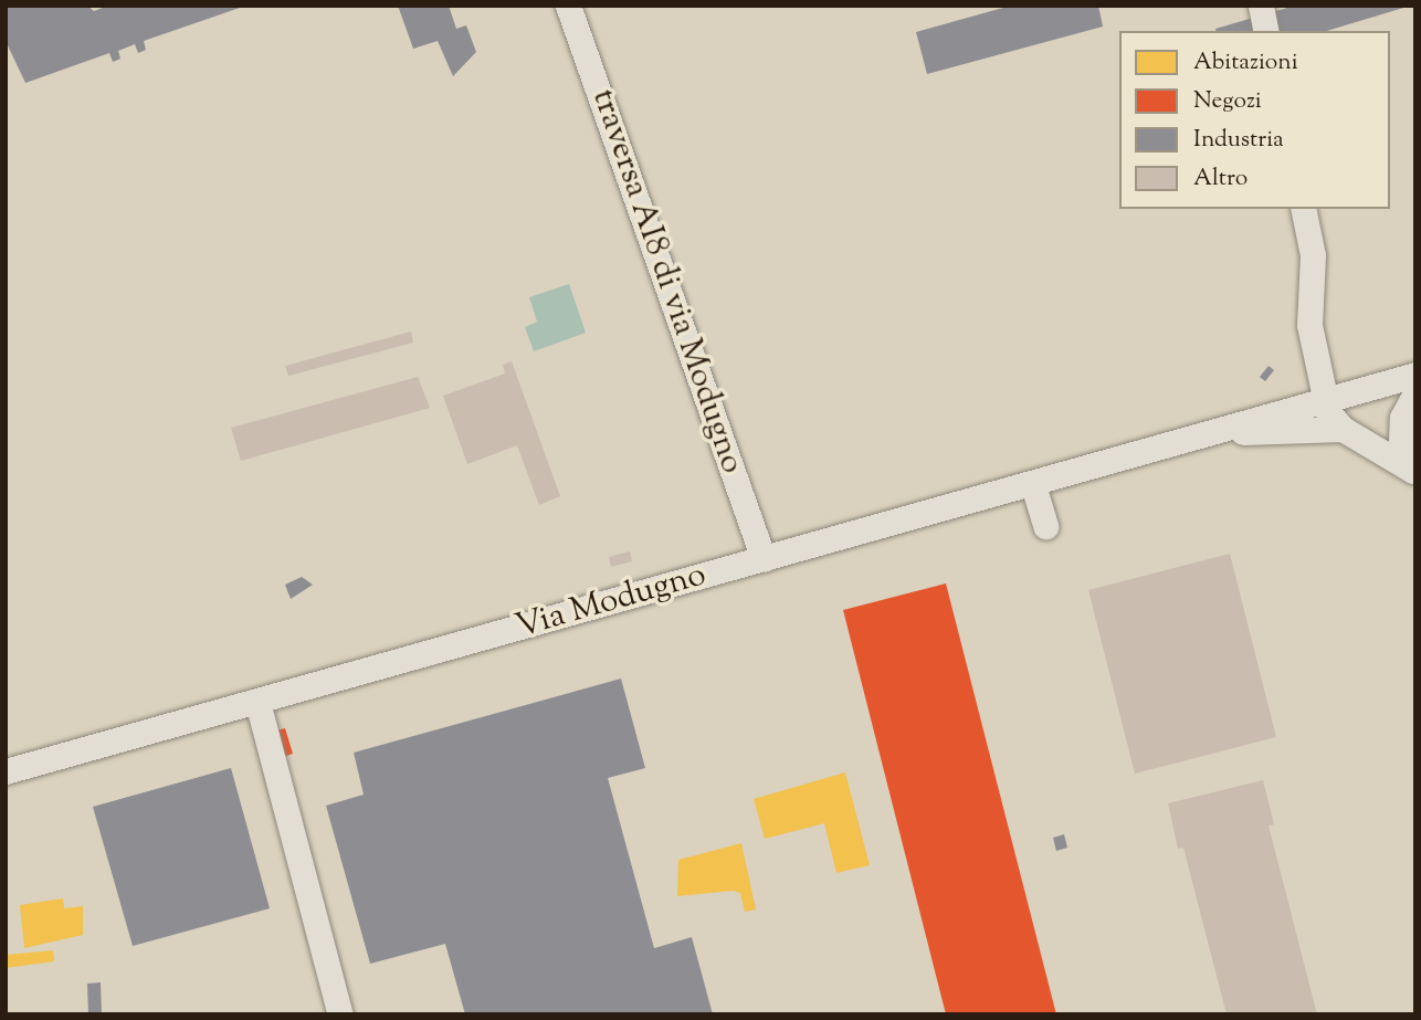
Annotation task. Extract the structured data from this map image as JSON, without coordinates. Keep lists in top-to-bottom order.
{
  "streets": {
    "street": ["traversa AI8 di via Modugno", "Via Modugno"]
  },
  "crossings": [
    ["traversa AI8 di via Modugno", "Via Modugno"]
  ],
  "legend": [
    "Abitazioni",
    "Negozi",
    "Industria",
    "Altro"
  ]
}
